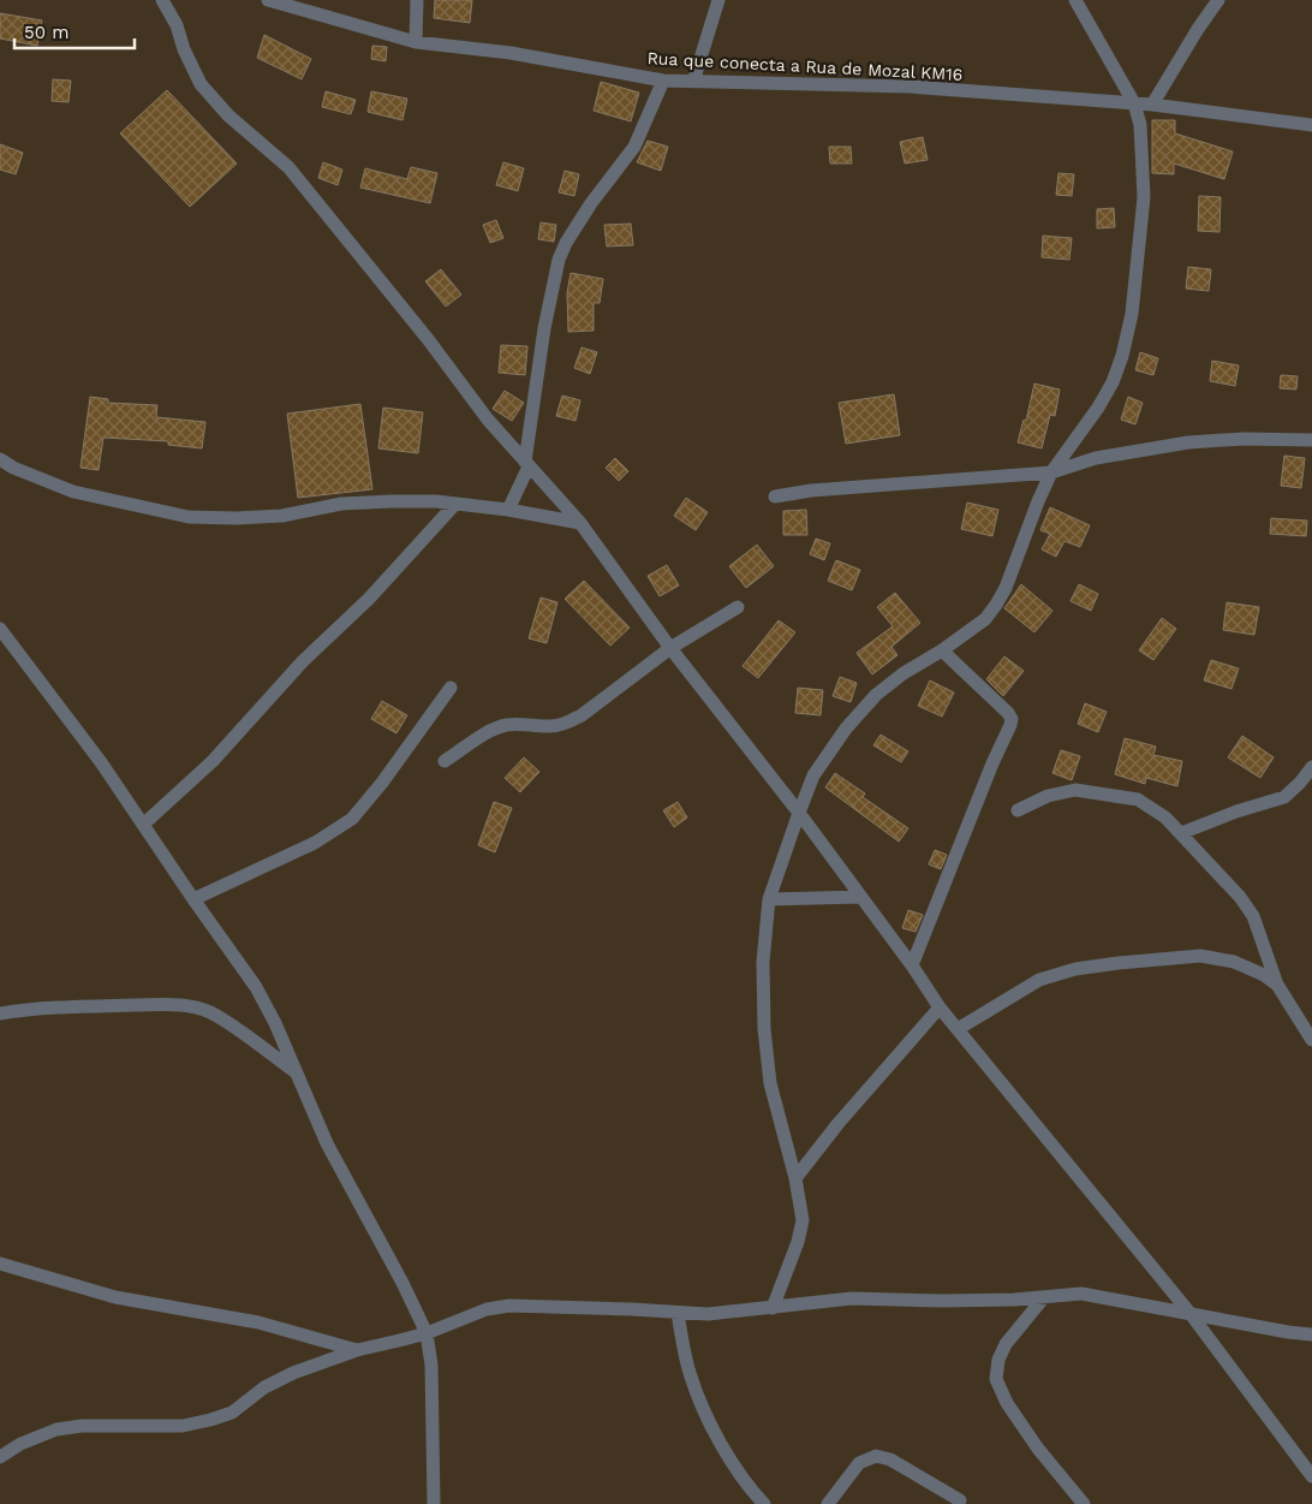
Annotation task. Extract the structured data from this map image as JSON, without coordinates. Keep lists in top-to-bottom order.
{
  "streets": {
    "street": ["Rua que conecta a Rua de Mozal KM16"]
  },
  "scale_bar": "50 m"
}
